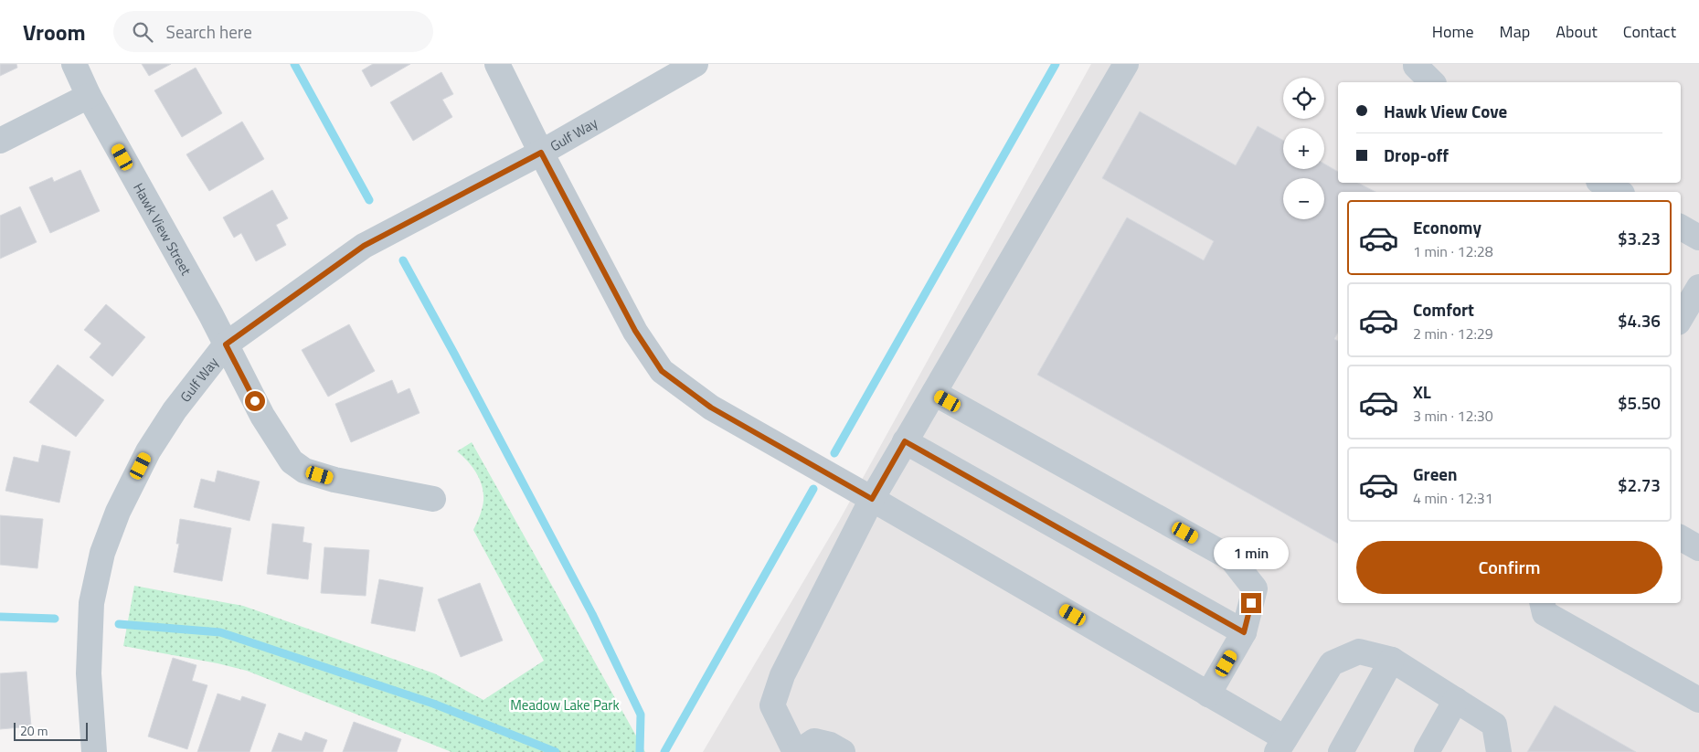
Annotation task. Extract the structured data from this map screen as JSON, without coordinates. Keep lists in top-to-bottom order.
{
  "streets": {
    "street": ["Gulf Way", "Hawk View Street"]
  },
  "crossings": [
    ["Gulf Way", "Hawk View Street"]
  ],
  "parks": ["Meadow Lake Park"],
  "scale_bar": "20 m",
  "page": {
    "header": "Vroom",
    "search": "Search here",
    "nav": [
      "Home",
      "Map",
      "About",
      "Contact"
    ],
    "map_buttons": ["+", "−"],
    "banner": ["Hawk View Cove", "Drop-off"],
    "list": [
      {
        "name": "Economy",
        "note": "1 min · 12:28",
        "value": "$3.23"
      },
      {
        "name": "Comfort",
        "note": "2 min · 12:29",
        "value": "$4.36"
      },
      {
        "name": "XL",
        "note": "3 min · 12:30",
        "value": "$5.50"
      },
      {
        "name": "Green",
        "note": "4 min · 12:31",
        "value": "$2.73"
      }
    ],
    "buttons": "Confirm",
    "bubble": "1 min",
    "scale": "20 m"
  }
}
